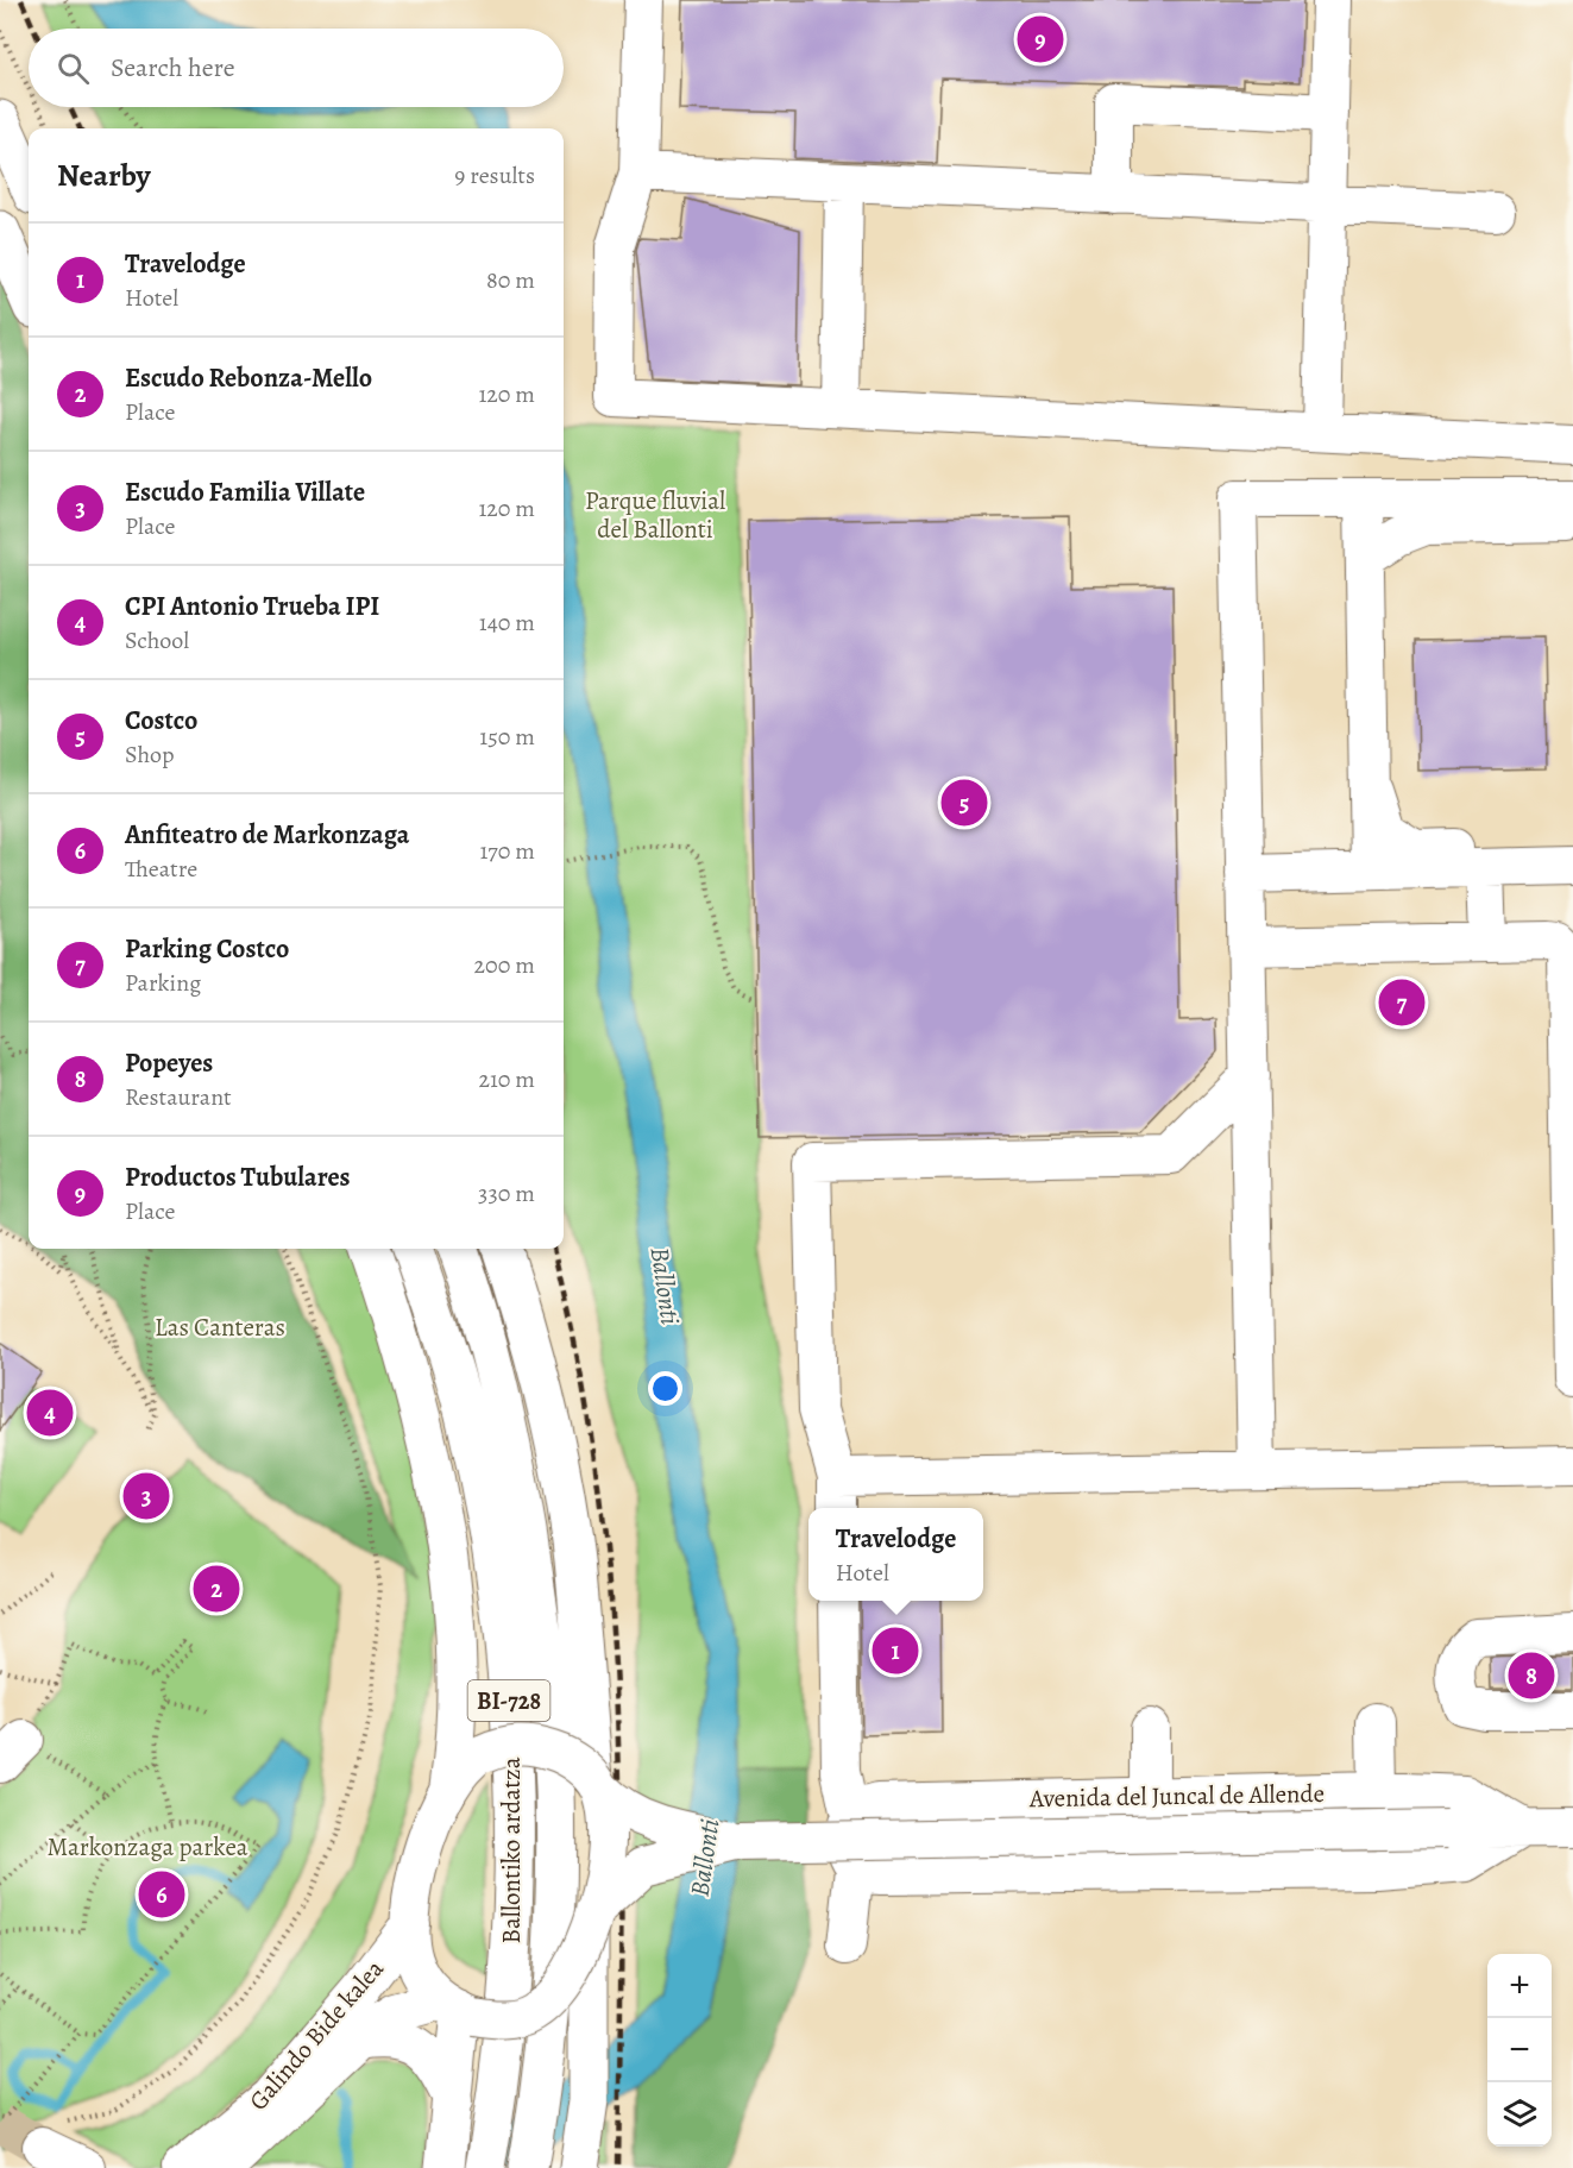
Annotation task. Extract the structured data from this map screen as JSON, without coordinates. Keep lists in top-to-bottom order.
{
  "streets": {
    "main road": ["BI-728", "Ballontiko ardatza"],
    "street": ["Avenida del Juncal de Allende", "Galindo Bide kalea"]
  },
  "water": ["Ballonti"],
  "parks": ["Parque fluvial del Ballonti", "Las Canteras", "Markonzaga parkea"],
  "page": {
    "pins": [
      "9",
      "5",
      "7",
      "4",
      "3",
      "2",
      "1",
      "8",
      "6"
    ],
    "search": "Search here",
    "heading": ["Nearby", "9 results"],
    "list": [
      {
        "mark": "1",
        "name": "Travelodge",
        "note": "Hotel",
        "value": "80 m"
      },
      {
        "mark": "2",
        "name": "Escudo Rebonza-Mello",
        "note": "Place",
        "value": "120 m"
      },
      {
        "mark": "3",
        "name": "Escudo Familia Villate",
        "note": "Place",
        "value": "120 m"
      },
      {
        "mark": "4",
        "name": "CPI Antonio Trueba IPI",
        "note": "School",
        "value": "140 m"
      },
      {
        "mark": "5",
        "name": "Costco",
        "note": "Shop",
        "value": "150 m"
      },
      {
        "mark": "6",
        "name": "Anfiteatro de Markonzaga",
        "note": "Theatre",
        "value": "170 m"
      },
      {
        "mark": "7",
        "name": "Parking Costco",
        "note": "Parking",
        "value": "200 m"
      },
      {
        "mark": "8",
        "name": "Popeyes",
        "note": "Restaurant",
        "value": "210 m"
      },
      {
        "mark": "9",
        "name": "Productos Tubulares",
        "note": "Place",
        "value": "330 m"
      }
    ],
    "popup": ["Travelodge", "Hotel"],
    "map_buttons": ["+", "−"]
  }
}
